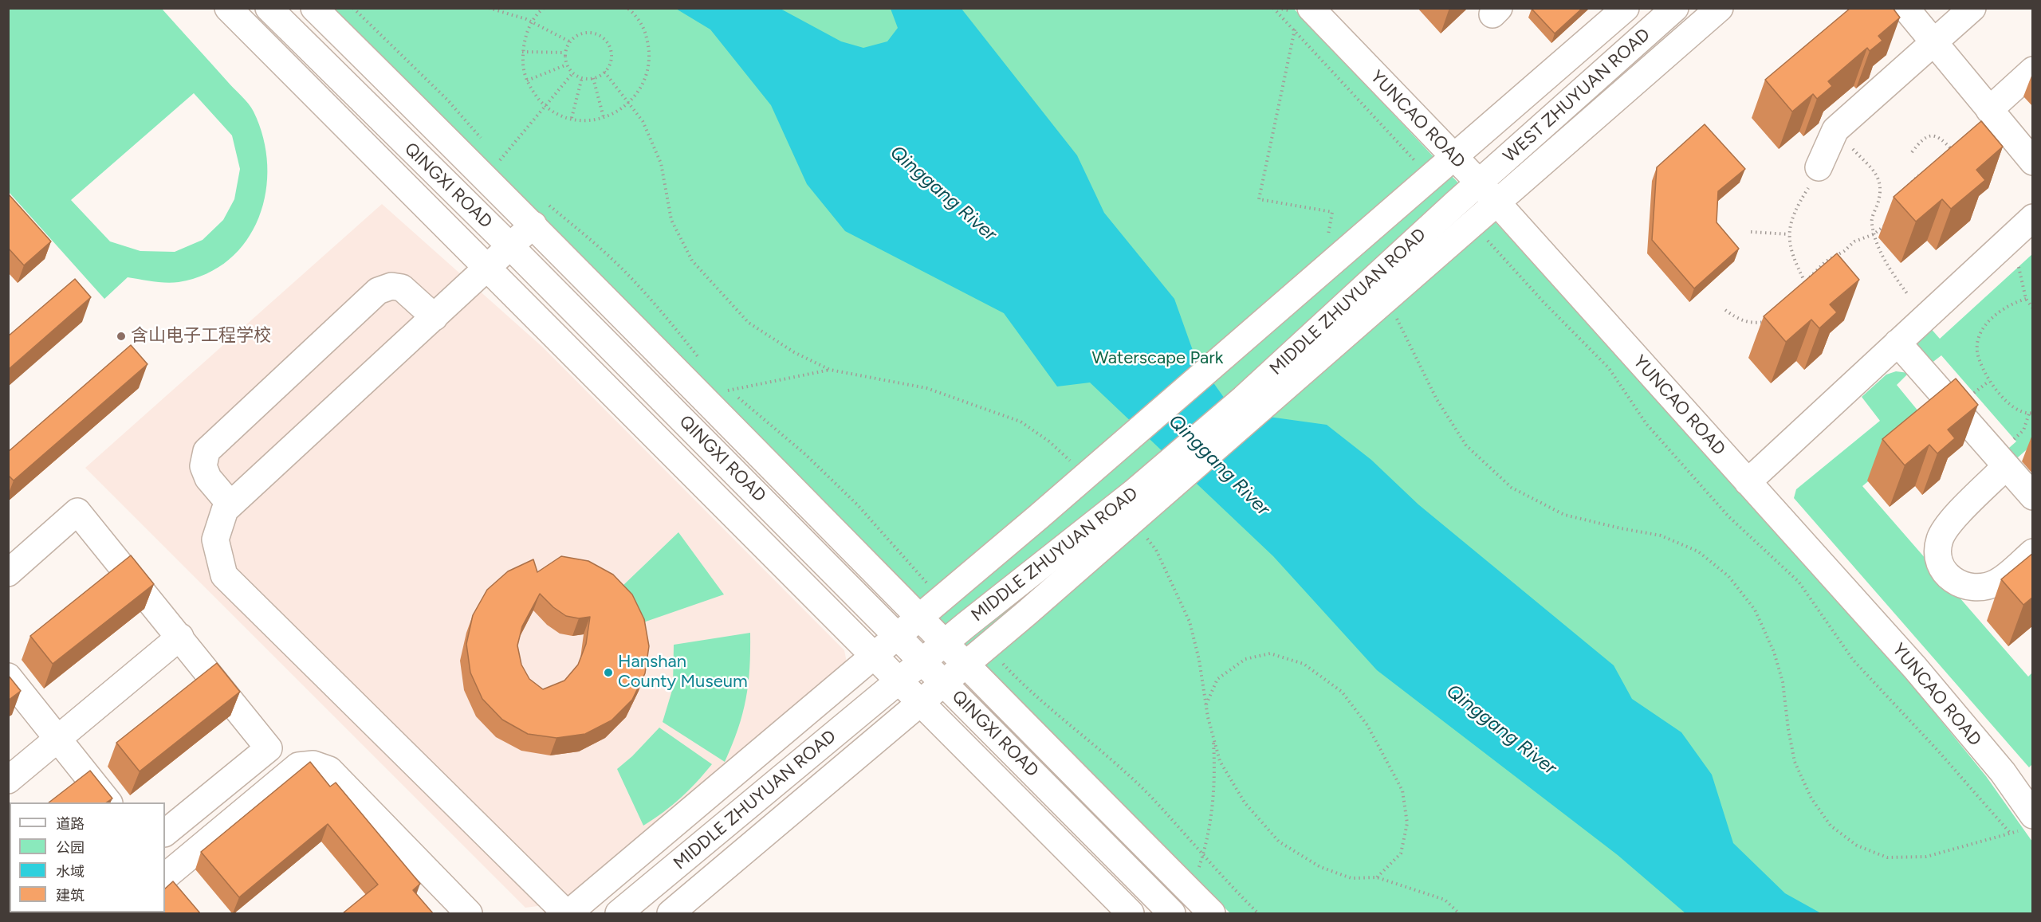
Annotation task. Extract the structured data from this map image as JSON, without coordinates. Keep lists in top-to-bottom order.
{
  "streets": {
    "street": [
      "WEST ZHUYUAN ROAD",
      "YUNCAO ROAD",
      "QINGXI ROAD",
      "MIDDLE ZHUYUAN ROAD"
    ]
  },
  "crossings": [
    ["WEST ZHUYUAN ROAD", "YUNCAO ROAD"],
    ["WEST ZHUYUAN ROAD", "MIDDLE ZHUYUAN ROAD"],
    ["YUNCAO ROAD", "MIDDLE ZHUYUAN ROAD"],
    ["QINGXI ROAD", "MIDDLE ZHUYUAN ROAD"]
  ],
  "water": ["Qinggang River"],
  "parks": ["Waterscape Park"],
  "places": ["含山电子工程学校", "Hanshan County Museum"],
  "legend": [
    "道路",
    "公园",
    "水域",
    "建筑"
  ]
}
